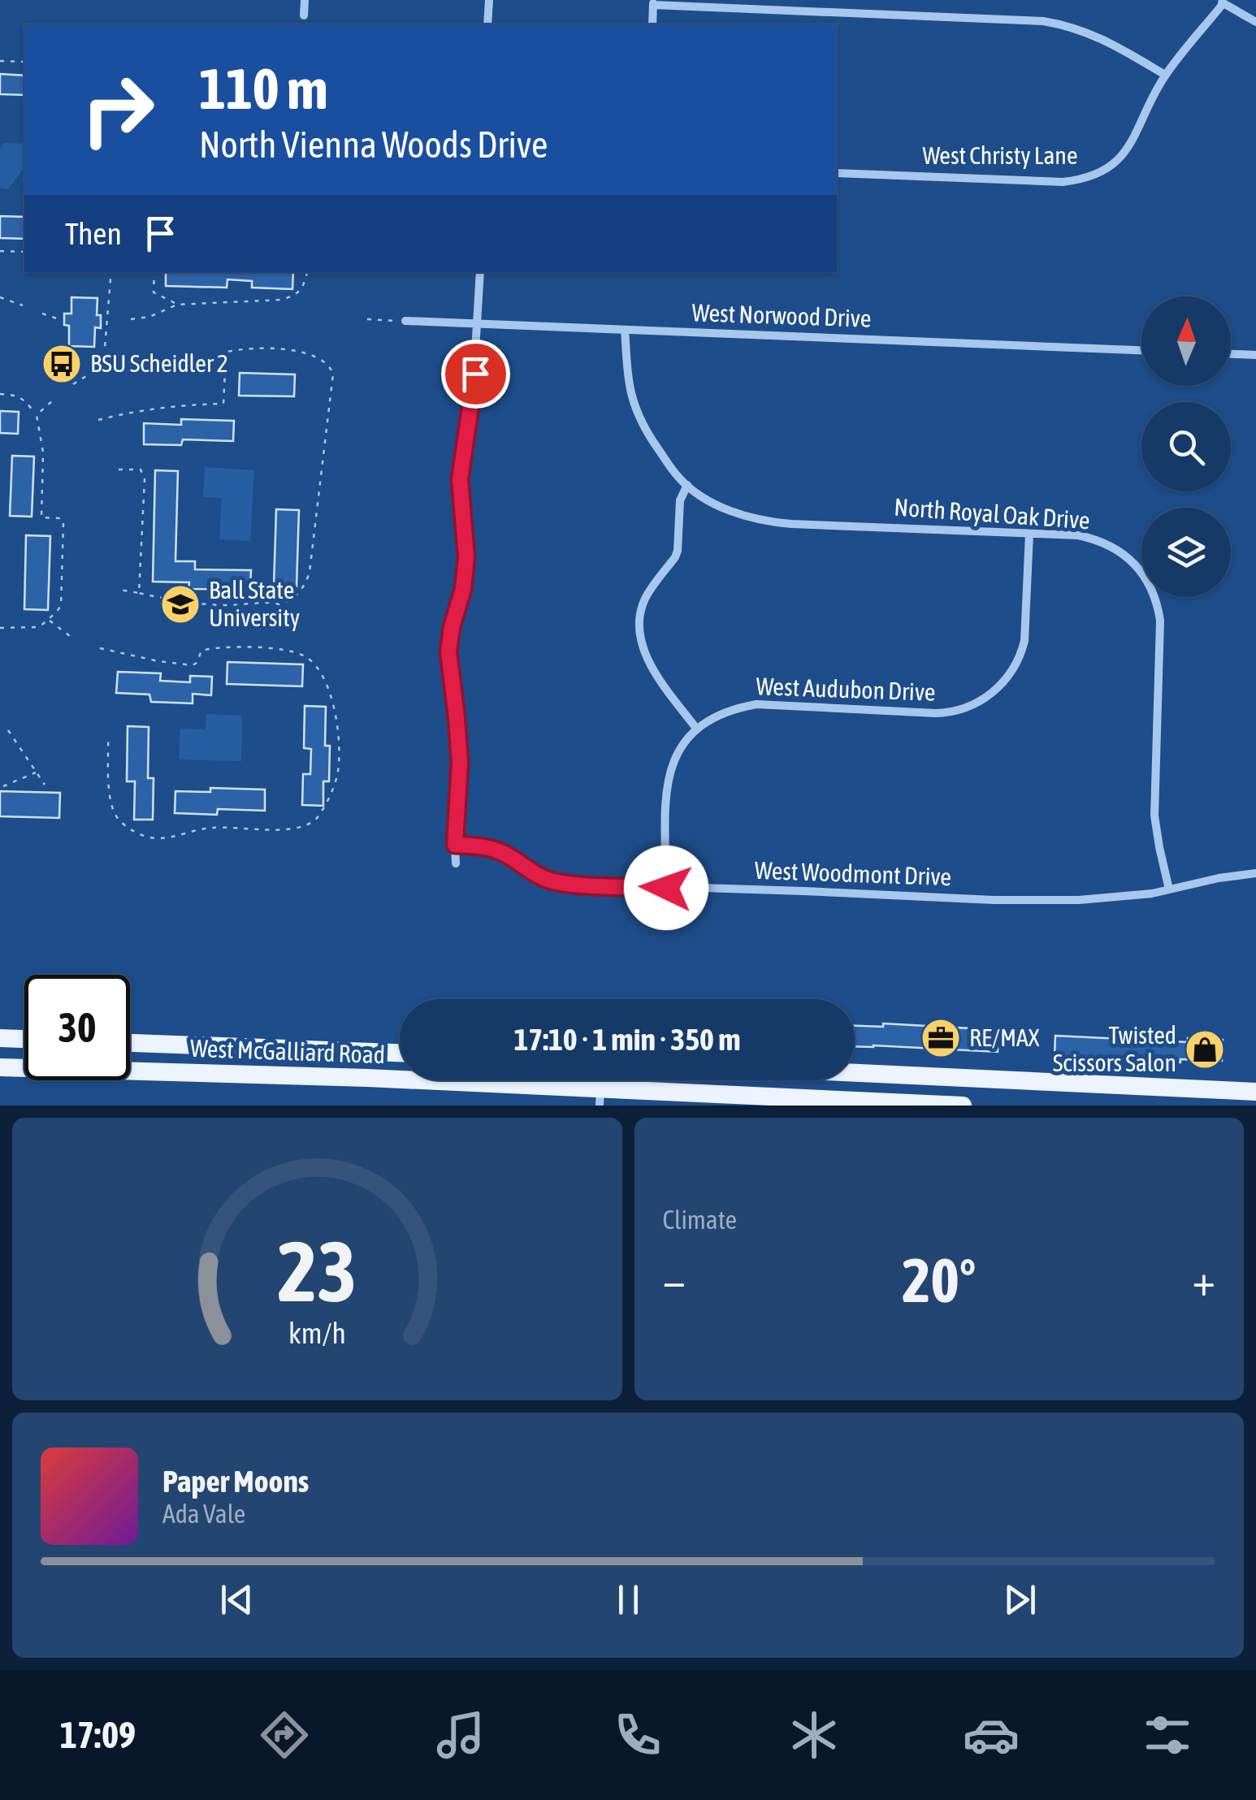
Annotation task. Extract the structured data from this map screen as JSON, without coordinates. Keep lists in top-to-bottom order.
{
  "streets": {
    "main road": ["West McGalliard Road"],
    "street": [
      "West Christy Lane",
      "West Norwood Drive",
      "North Royal Oak Drive",
      "West Audubon Drive",
      "West Woodmont Drive"
    ]
  },
  "crossings": [
    ["West Norwood Drive", "North Royal Oak Drive"],
    ["North Royal Oak Drive", "West Audubon Drive"],
    ["North Royal Oak Drive", "West Woodmont Drive"],
    ["West Audubon Drive", "West Woodmont Drive"]
  ],
  "places": {
    "bus stop": ["BSU Scheidler 2"],
    "school or university": ["Ball State University"],
    "office": ["RE/MAX"],
    "shop": ["Twisted Scissors Salon"]
  },
  "north": "top",
  "page": {
    "turn": ["110 m", "North Vienna Woods Drive"],
    "then": "Then",
    "limit": "30",
    "trip": "17:10 · 1 min · 350 m",
    "tile": "Climate",
    "heat": ["−", "20°", "+"],
    "song": ["Paper Moons", "Ada Vale"],
    "tabs": "17:09",
    "gauge": ["23", "km/h"]
  }
}
